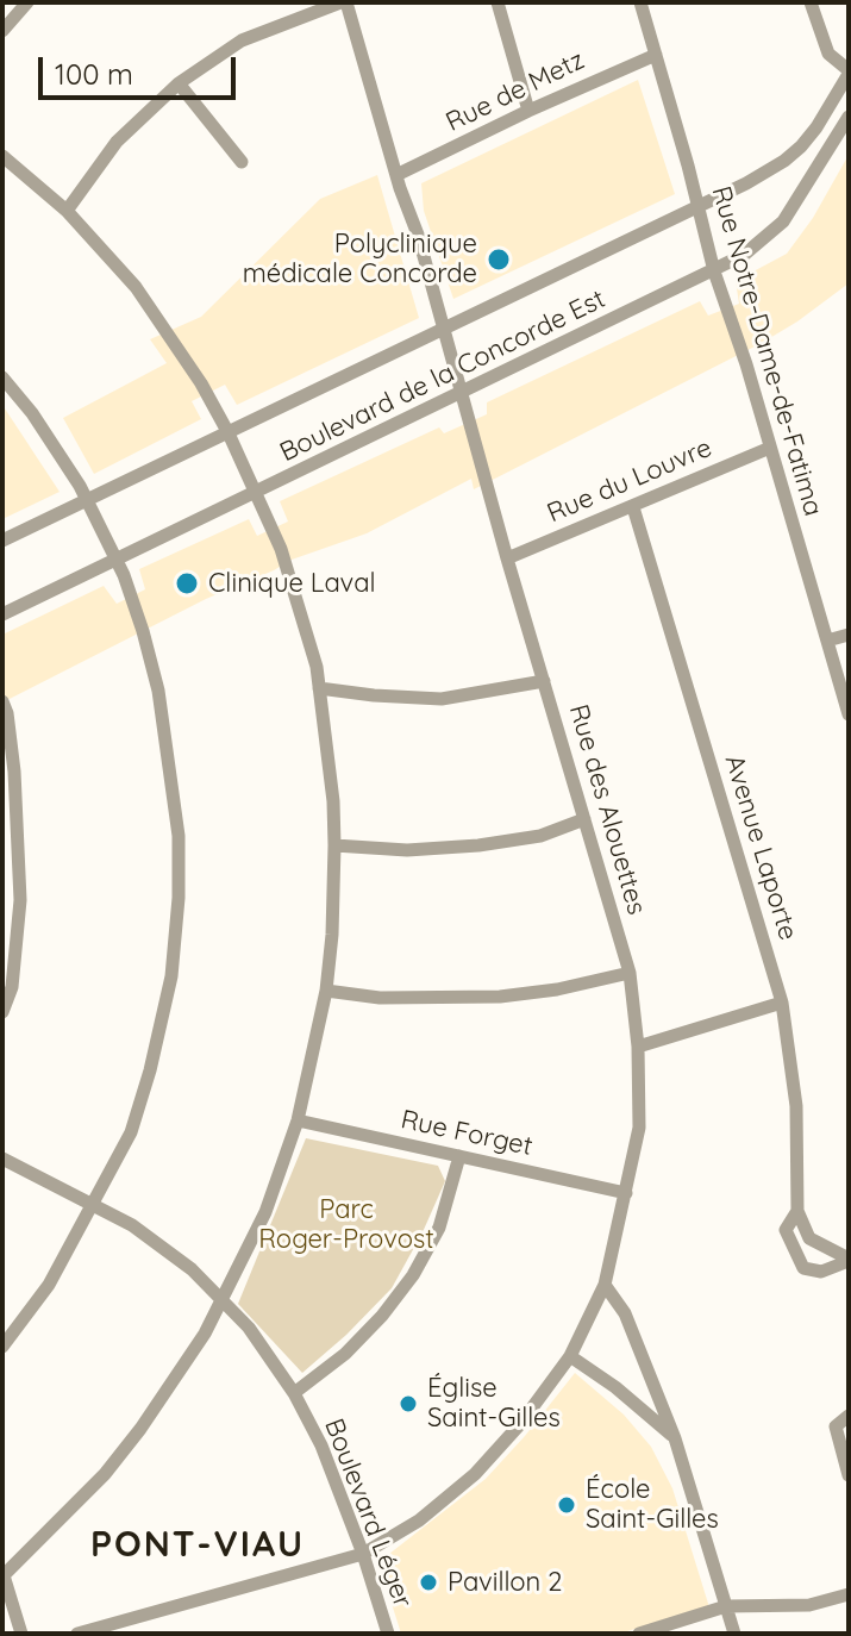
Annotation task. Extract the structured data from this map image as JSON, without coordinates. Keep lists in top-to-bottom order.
{
  "streets": {
    "street": [
      "Rue de Metz",
      "Rue Notre-Dame-de-Fatima",
      "Boulevard de la Concorde Est",
      "Rue du Louvre",
      "Rue des Alouettes",
      "Avenue Laporte",
      "Rue Forget",
      "Boulevard Léger"
    ]
  },
  "crossings": [
    ["Rue de Metz", "Rue Notre-Dame-de-Fatima"],
    ["Rue de Metz", "Rue des Alouettes"],
    ["Rue Notre-Dame-de-Fatima", "Boulevard de la Concorde Est"],
    ["Rue Notre-Dame-de-Fatima", "Rue du Louvre"],
    ["Boulevard de la Concorde Est", "Rue des Alouettes"],
    ["Rue du Louvre", "Rue des Alouettes"],
    ["Rue du Louvre", "Avenue Laporte"],
    ["Rue des Alouettes", "Rue Forget"],
    ["Rue des Alouettes", "Boulevard Léger"]
  ],
  "districts": ["PONT-VIAU"],
  "parks": ["Parc Roger-Provost"],
  "places": [
    "Polyclinique médicale Concorde",
    "Clinique Laval",
    "Église Saint-Gilles",
    "École Saint-Gilles",
    "Pavillon 2"
  ],
  "scale_bar": "100 m"
}
